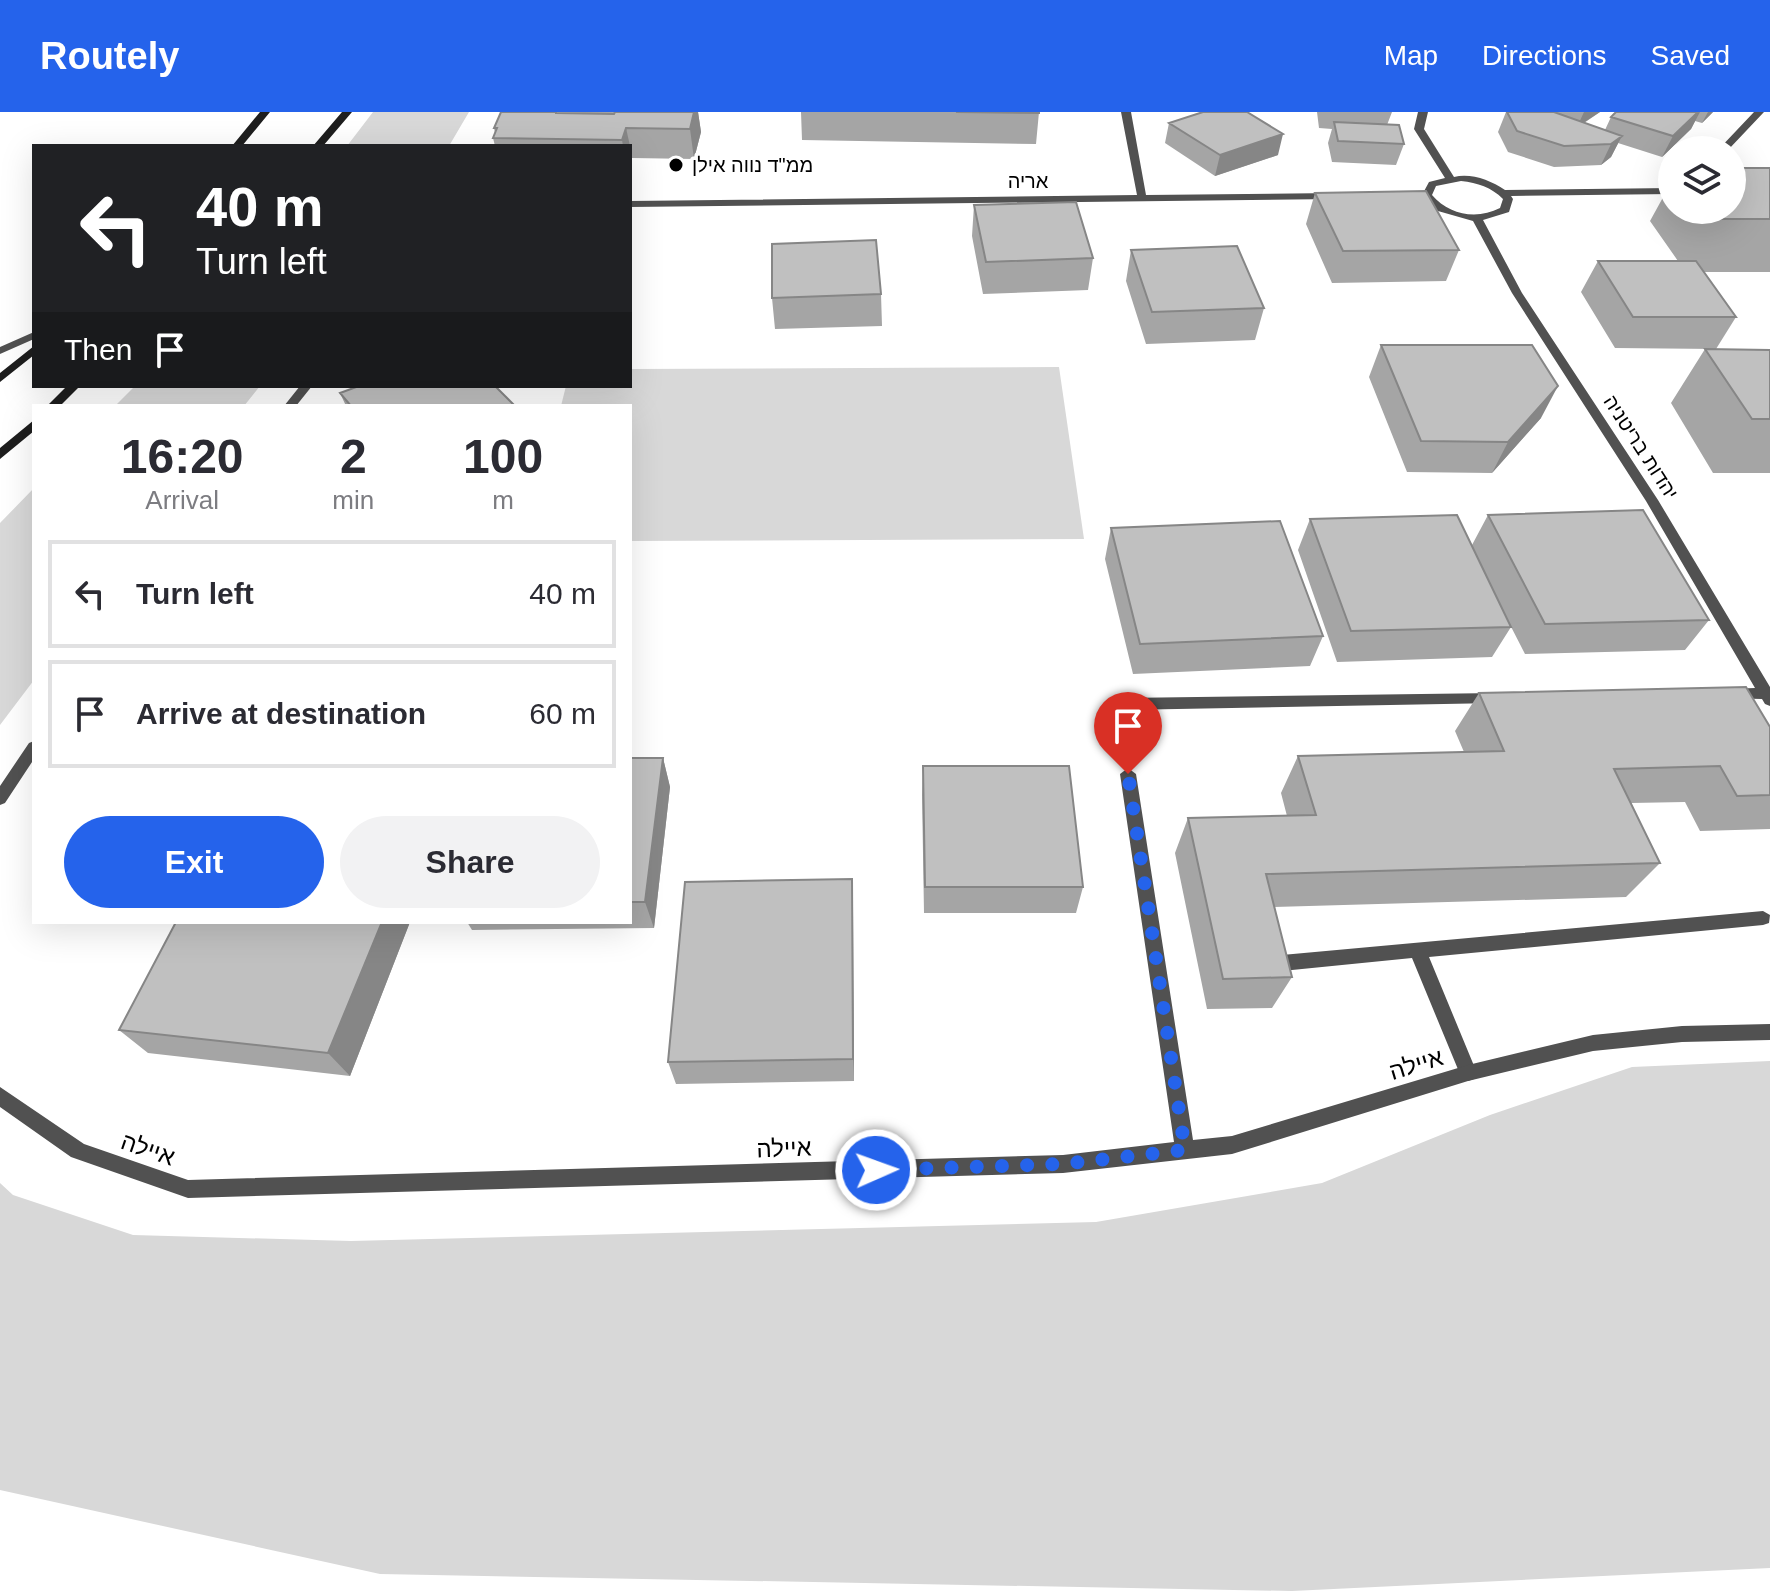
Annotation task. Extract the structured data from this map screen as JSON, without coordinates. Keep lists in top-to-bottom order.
{
  "streets": {
    "street": ["אריה", "יהדות בריטניה", "איילה"]
  },
  "places": ["ממ\"ד נווה אילן"],
  "page": {
    "header": "Routely",
    "nav": ["Map", "Directions", "Saved"],
    "turn": ["40 m", "Turn left"],
    "then": "Then",
    "eta": [
      "16:20",
      "Arrival",
      "2",
      "min",
      "100",
      "m"
    ],
    "list": [
      {
        "name": "Turn left",
        "value": "40 m"
      },
      {
        "name": "Arrive at destination",
        "value": "60 m"
      }
    ],
    "buttons": ["Exit", "Share"]
  }
}
